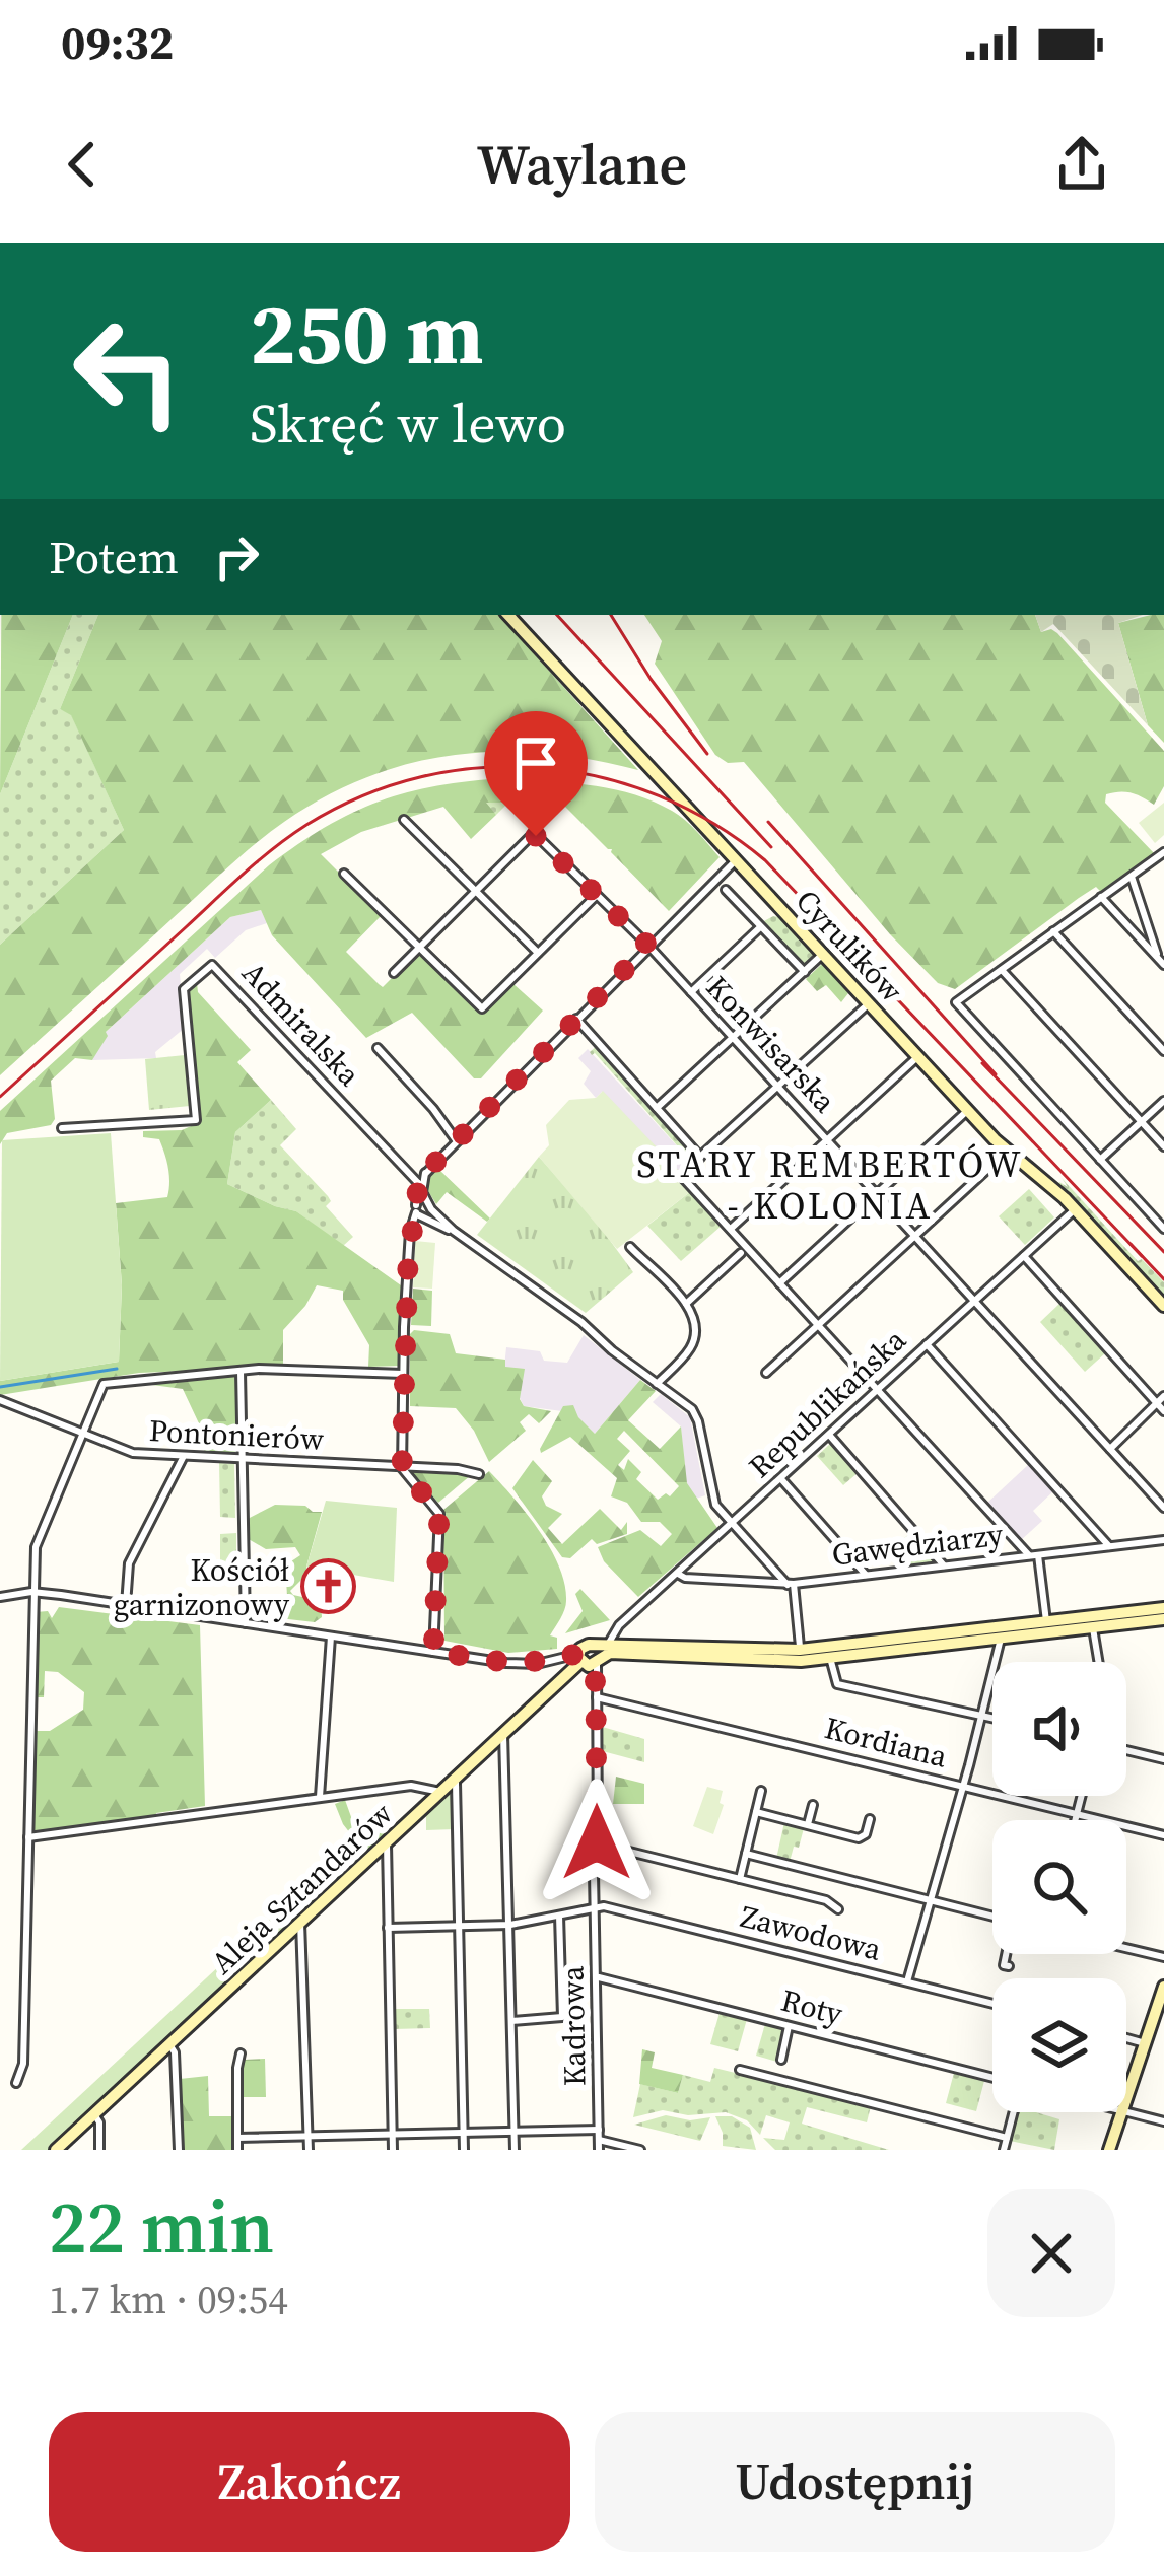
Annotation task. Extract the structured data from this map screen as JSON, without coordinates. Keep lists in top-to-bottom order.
{
  "streets": {
    "street": [
      "Cyrulików",
      "Admiralska",
      "Konwisarska",
      "Republikańska",
      "Pontonierów",
      "Gawędziarzy",
      "Kordiana",
      "Aleja Sztandarów",
      "Zawodowa",
      "Roty",
      "Kadrowa"
    ]
  },
  "crossings": [
    ["Cyrulików", "Republikańska"],
    ["Konwisarska", "Republikańska"],
    ["Republikańska", "Gawędziarzy"],
    ["Republikańska", "Aleja Sztandarów"],
    ["Republikańska", "Kadrowa"],
    ["Kordiana", "Kadrowa"],
    ["Aleja Sztandarów", "Kadrowa"],
    ["Zawodowa", "Kadrowa"],
    ["Roty", "Kadrowa"]
  ],
  "districts": ["STARY REMBERTÓW - KOLONIA"],
  "places": {
    "church": ["Kościół garnizonowy"]
  },
  "page": {
    "status": "09:32",
    "header": "Waylane",
    "turn": ["250 m", "Skręć w lewo"],
    "then": "Potem",
    "heading": ["22 min", "1.7 km · 09:54"],
    "buttons": ["Zakończ", "Udostępnij"]
  }
}
